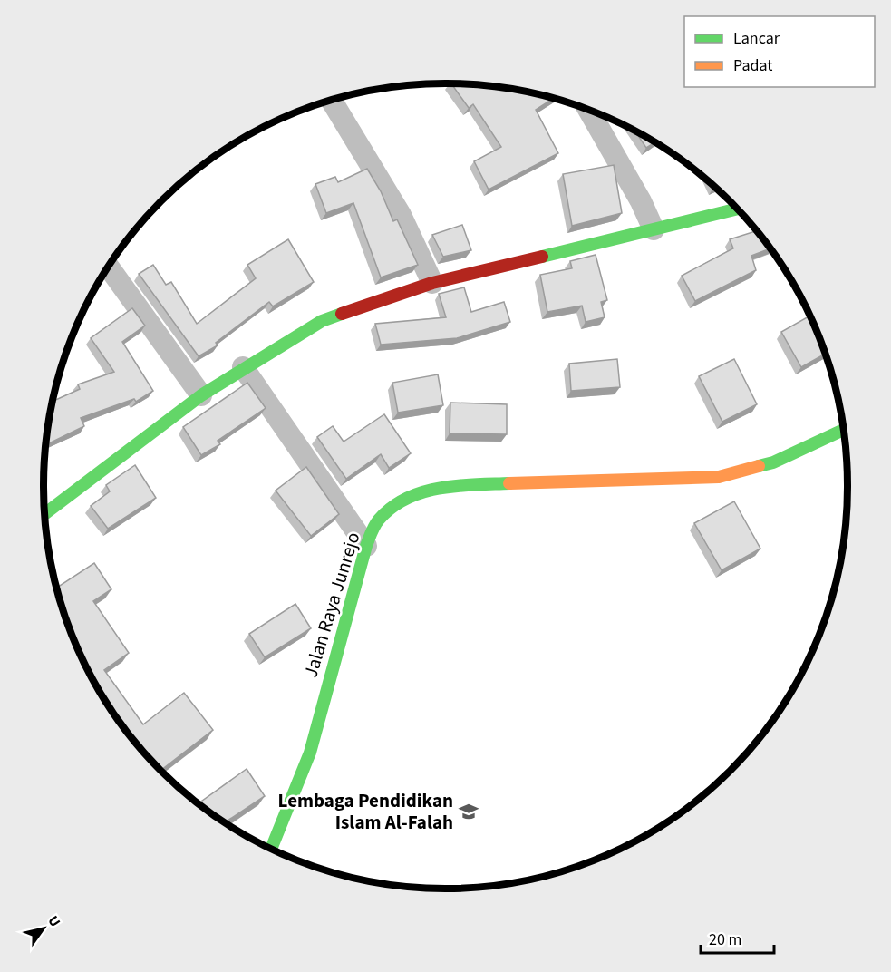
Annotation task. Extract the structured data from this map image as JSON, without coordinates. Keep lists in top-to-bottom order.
{
  "streets": {
    "street": ["Jalan Raya Junrejo"]
  },
  "places": {
    "school or university": ["Lembaga Pendidikan Islam Al-Falah"]
  },
  "legend": ["Lancar", "Padat"],
  "scale_bar": "20 m",
  "north": "top right"
}
